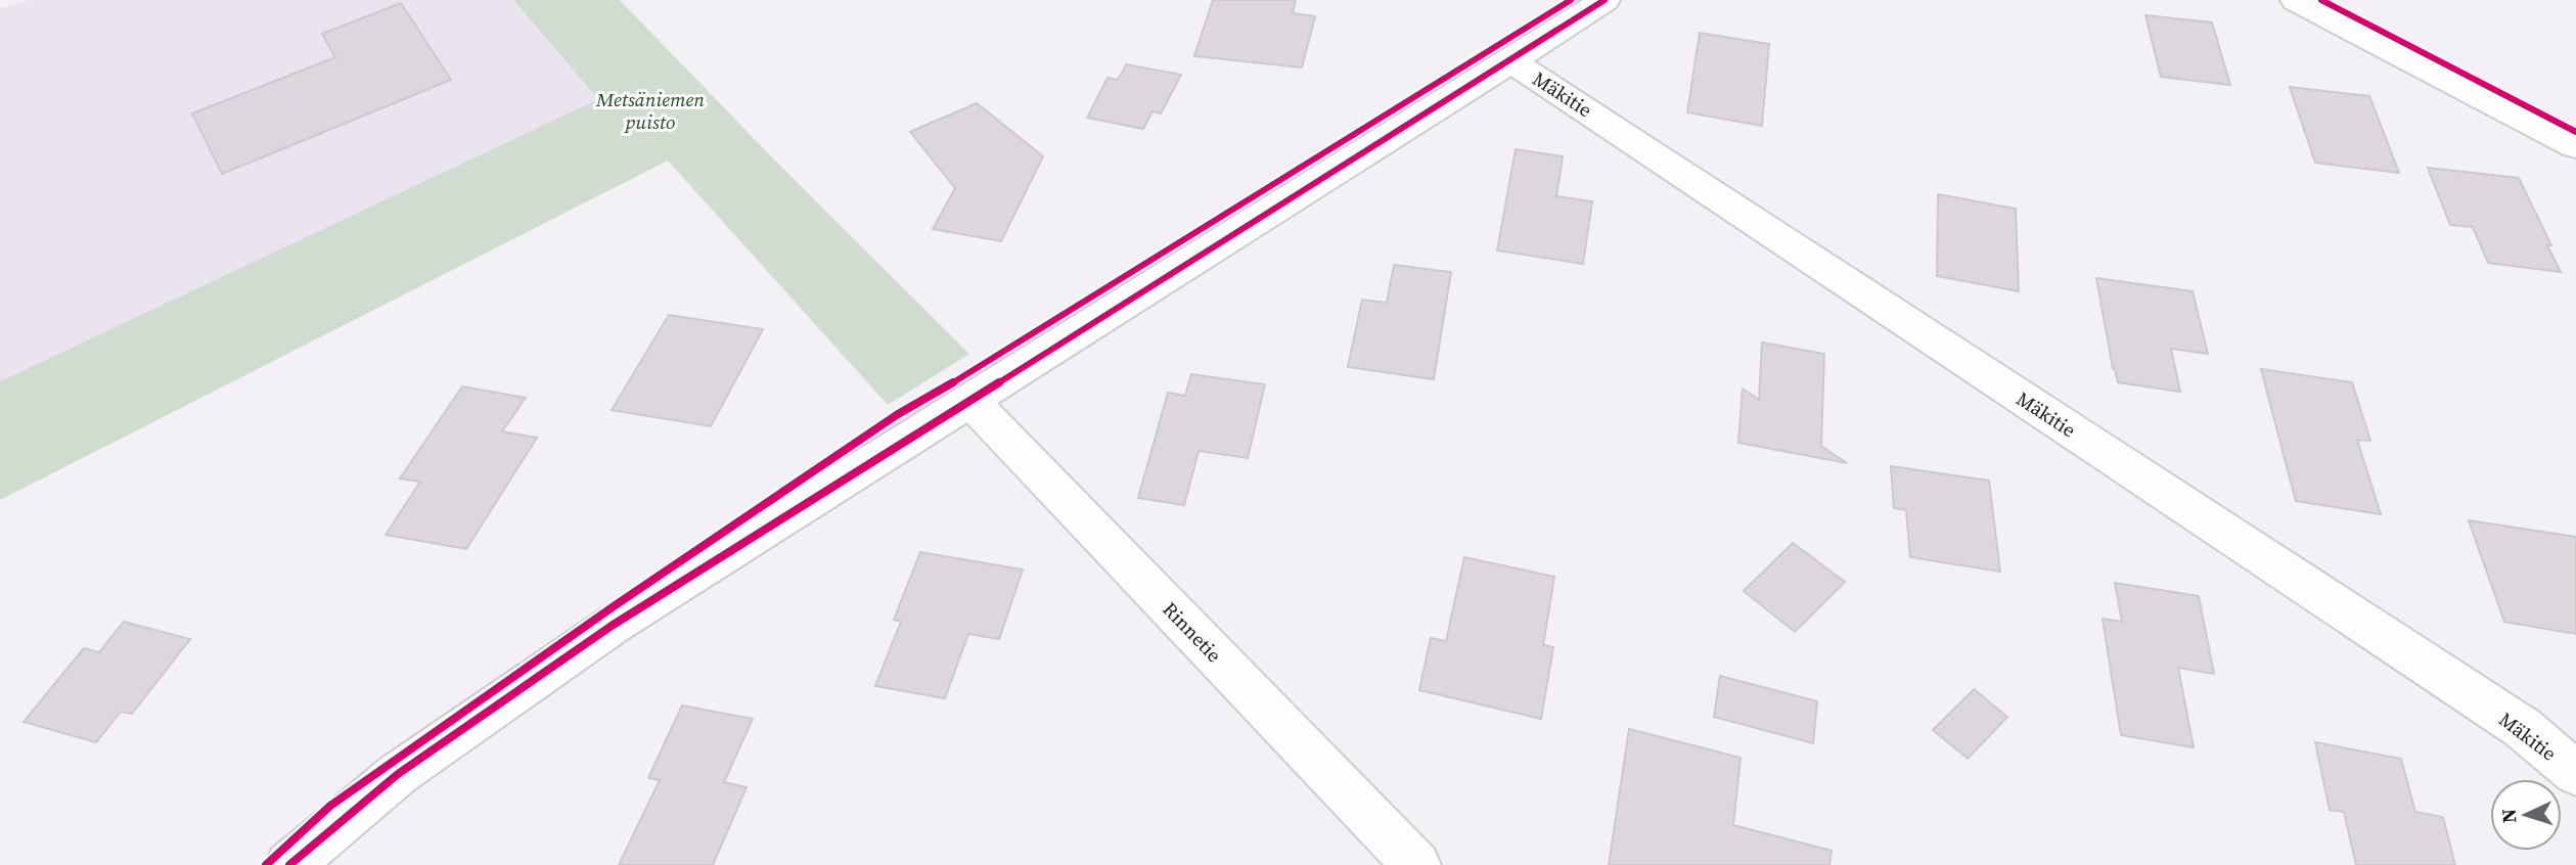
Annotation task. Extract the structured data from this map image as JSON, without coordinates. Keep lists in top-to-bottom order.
{
  "streets": {
    "street": ["Mäkitie", "Rinnetie"]
  },
  "parks": ["Metsäniemen puisto"],
  "north": "left"
}
